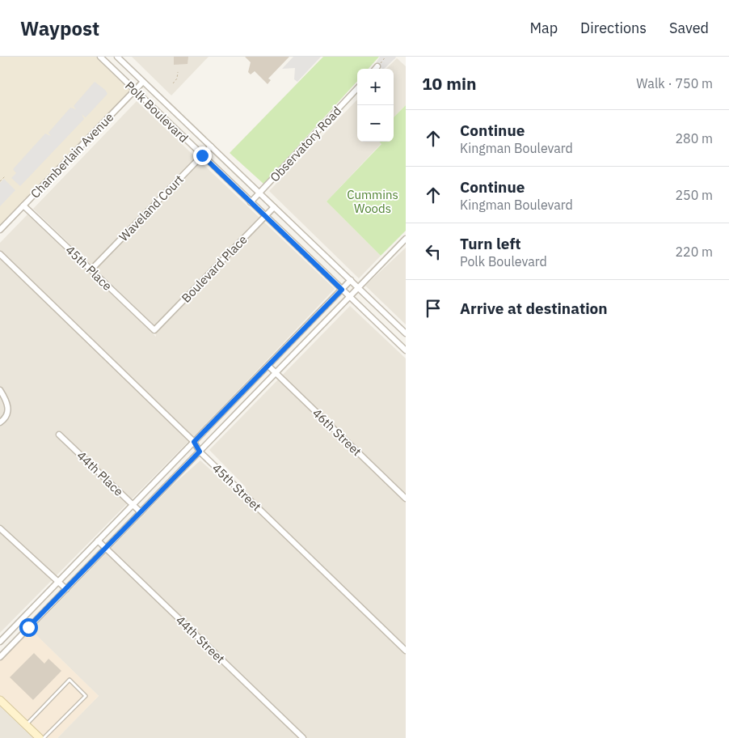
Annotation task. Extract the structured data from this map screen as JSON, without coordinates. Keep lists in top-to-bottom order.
{
  "streets": {
    "street": [
      "Polk Boulevard",
      "Observatory Road",
      "Chamberlain Avenue",
      "Waveland Court",
      "45th Place",
      "Boulevard Place",
      "46th Street",
      "44th Place",
      "45th Street",
      "44th Street"
    ]
  },
  "crossings": [
    ["Polk Boulevard", "Observatory Road"],
    ["Polk Boulevard", "Chamberlain Avenue"],
    ["Polk Boulevard", "Waveland Court"],
    ["Polk Boulevard", "Boulevard Place"],
    ["Chamberlain Avenue", "45th Place"],
    ["Waveland Court", "45th Place"],
    ["45th Place", "Boulevard Place"]
  ],
  "parks": ["Cummins Woods"],
  "page": {
    "header": "Waypost",
    "nav": ["Map", "Directions", "Saved"],
    "heading": ["10 min", "Walk · 750 m"],
    "map_buttons": ["+", "−"],
    "list": [
      ["Continue", "Kingman Boulevard", "280 m"],
      ["Continue", "Kingman Boulevard", "250 m"],
      ["Turn left", "Polk Boulevard", "220 m"],
      "Arrive at destination"
    ]
  }
}
